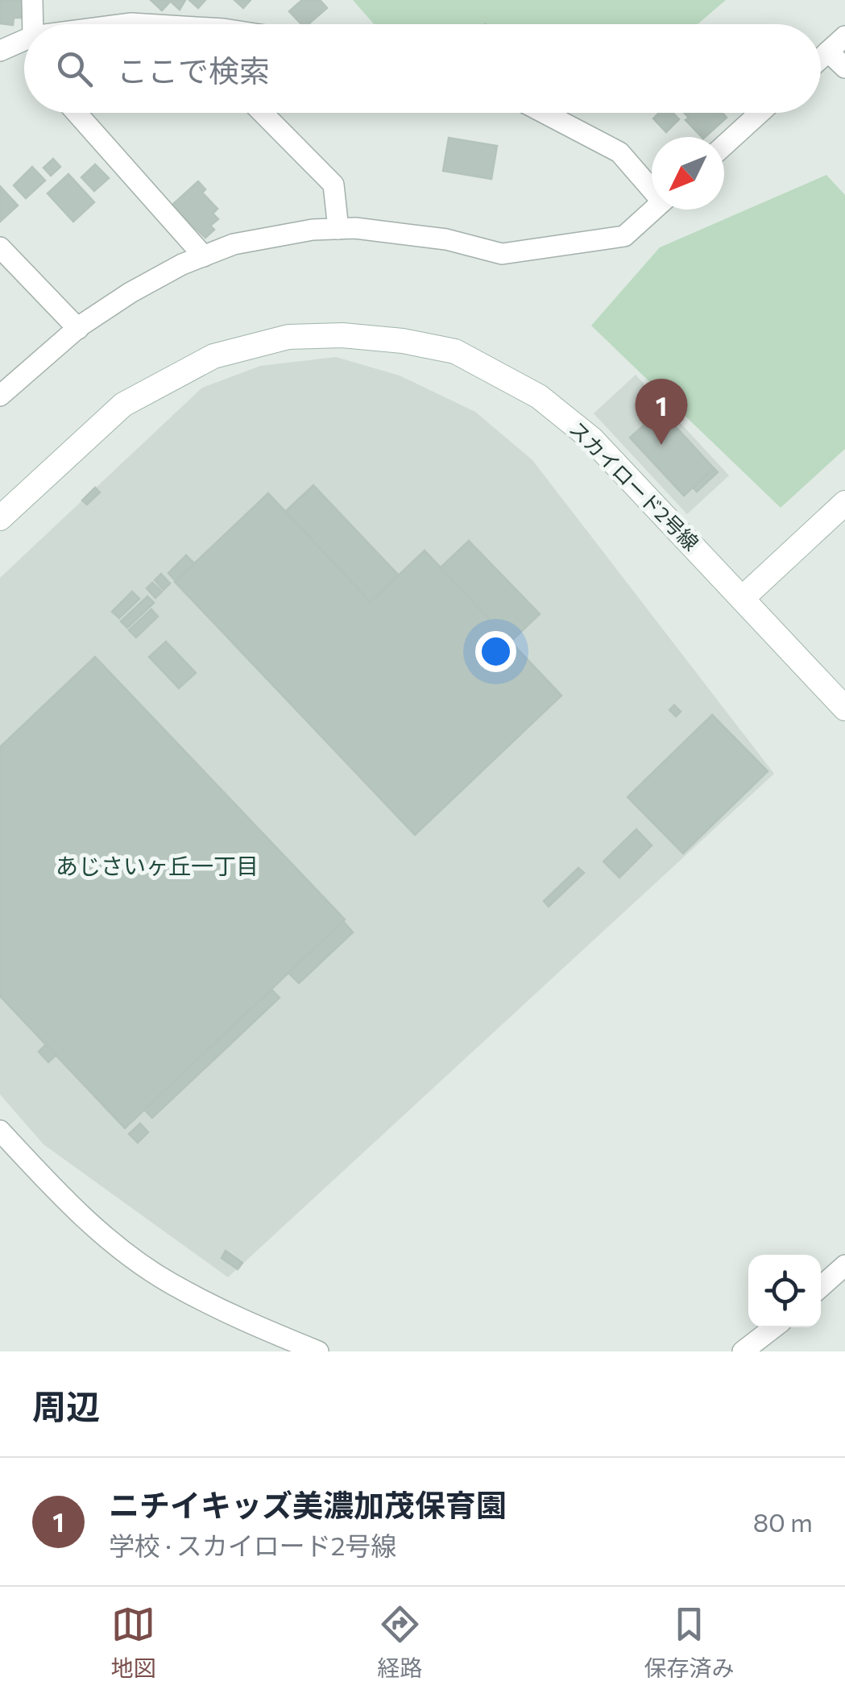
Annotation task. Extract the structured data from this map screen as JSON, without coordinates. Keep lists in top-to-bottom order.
{
  "streets": {
    "street": ["スカイロード2号線"]
  },
  "districts": ["あじさいヶ丘一丁目"],
  "north": "bottom left",
  "page": {
    "search": "ここで検索",
    "pins": "1",
    "heading": "周辺",
    "list": [
      {
        "mark": "1",
        "name": "ニチイキッズ美濃加茂保育園",
        "note": "学校 · スカイロード2号線",
        "value": "80 m"
      }
    ],
    "nav": ["地図", "経路", "保存済み"]
  }
}
